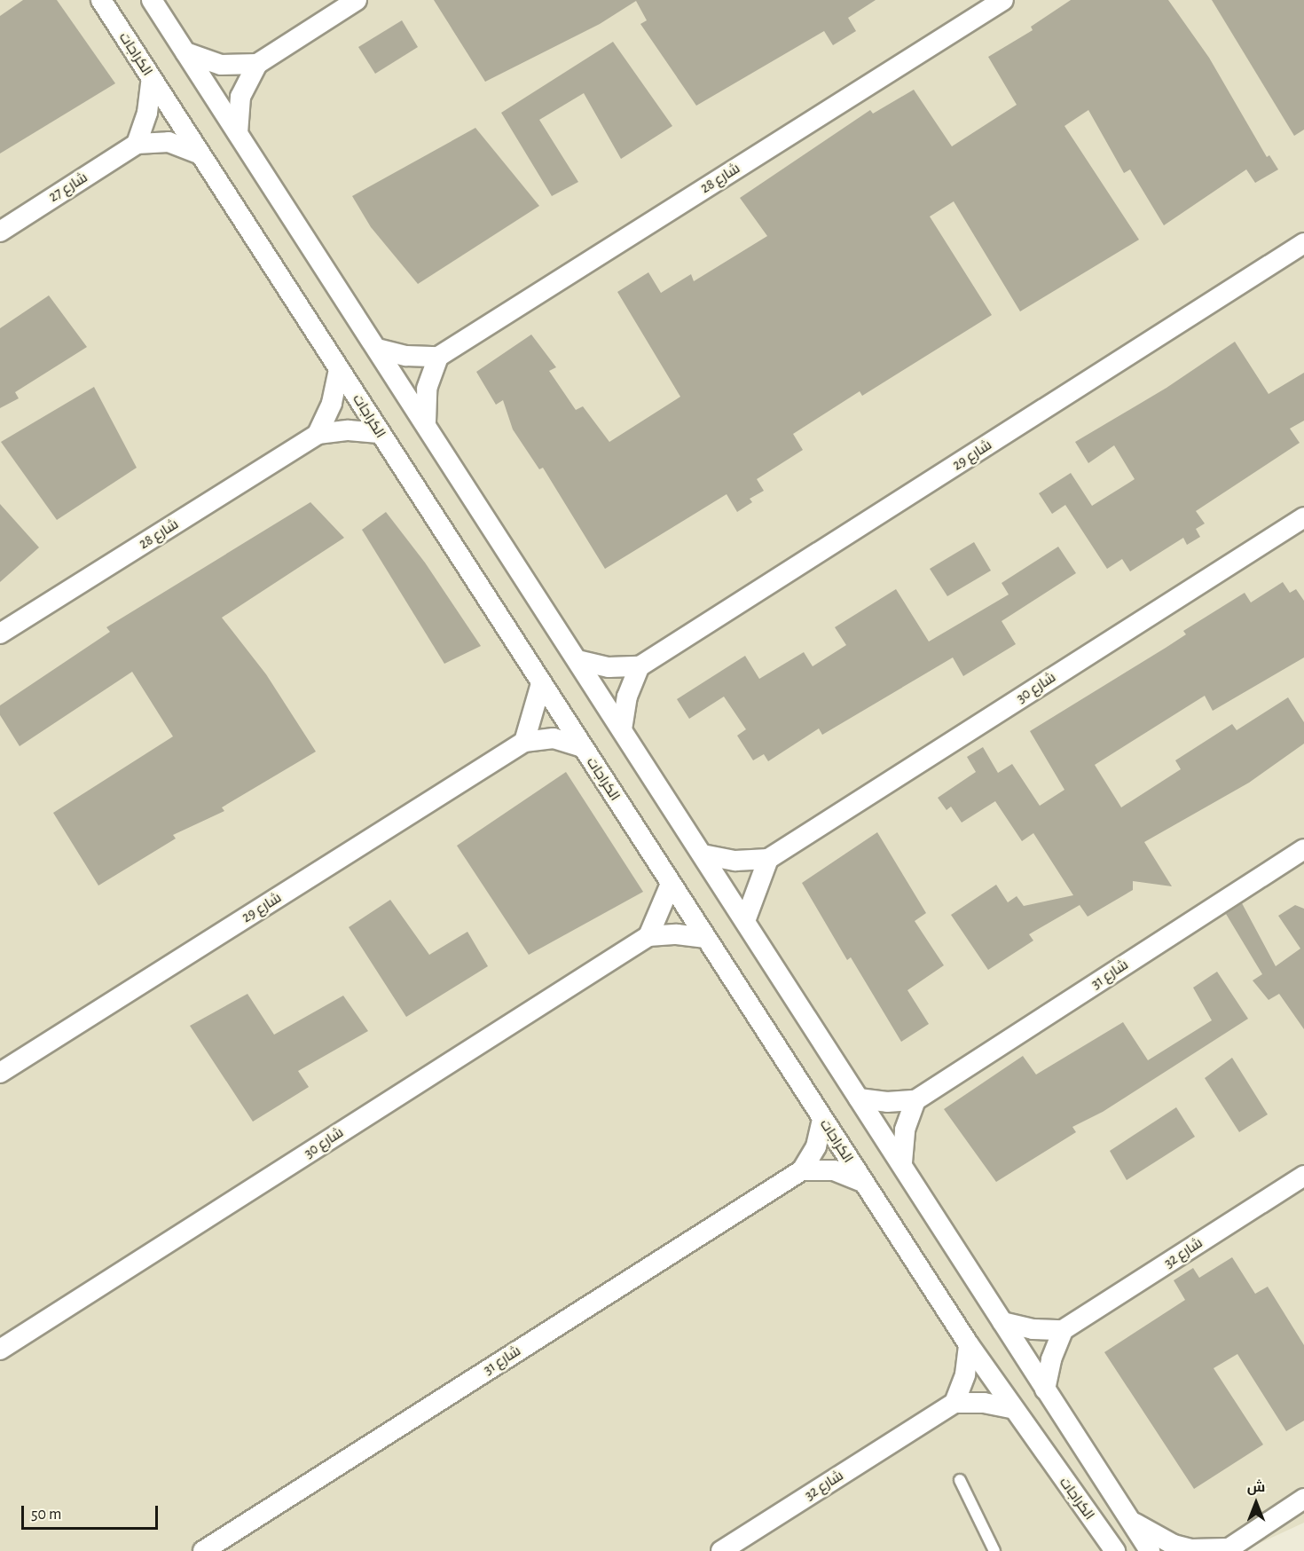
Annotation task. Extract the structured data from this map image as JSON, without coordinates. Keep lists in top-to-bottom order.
{
  "streets": {
    "street": [
      "الكراجات",
      "شارع 28",
      "شارع 27",
      "شارع 29",
      "شارع 30",
      "شارع 31",
      "شارع 32"
    ]
  },
  "crossings": [
    ["الكراجات", "شارع 28"],
    ["الكراجات", "شارع 27"],
    ["الكراجات", "شارع 29"],
    ["الكراجات", "شارع 30"],
    ["الكراجات", "شارع 31"]
  ],
  "scale_bar": "50 m",
  "north": "top"
}
